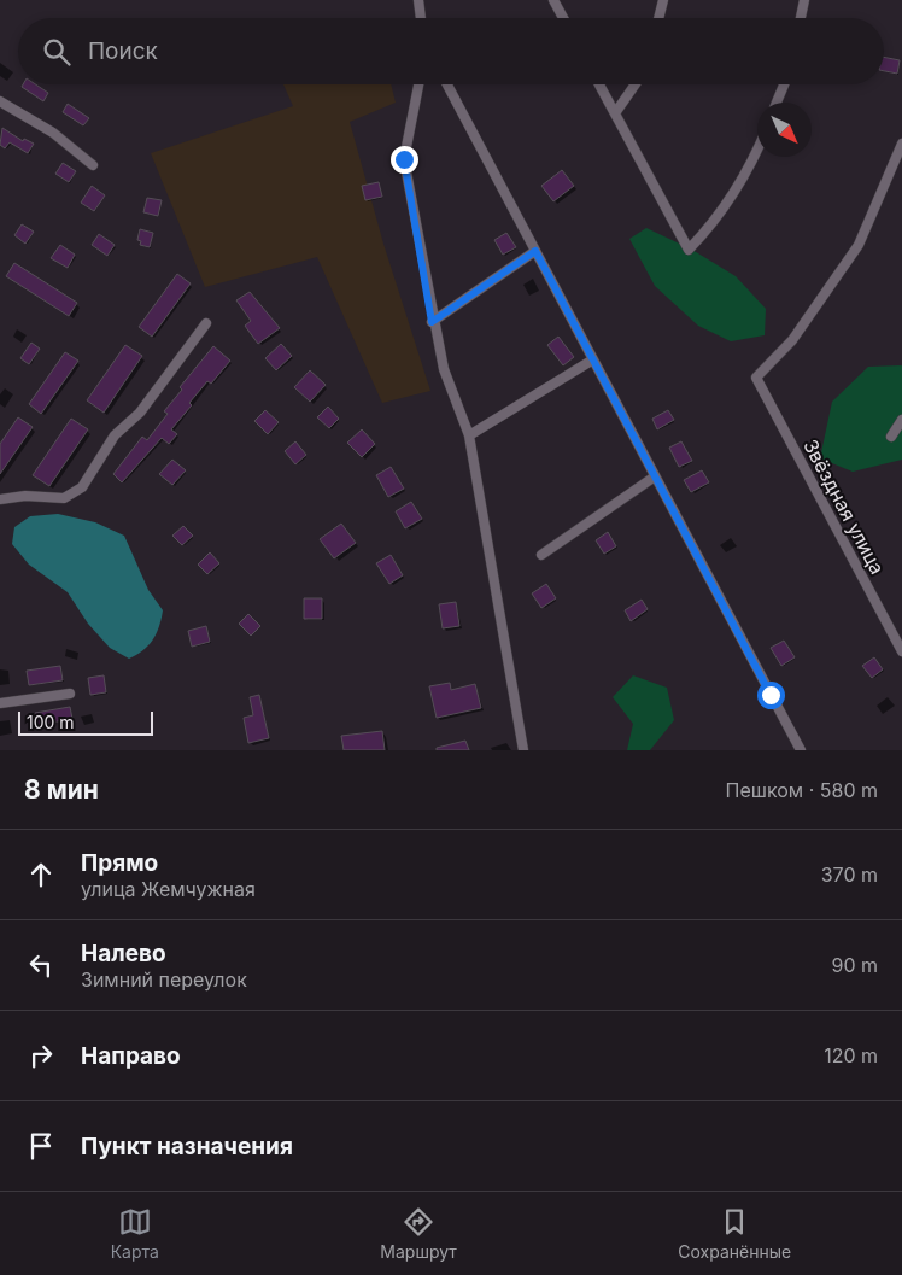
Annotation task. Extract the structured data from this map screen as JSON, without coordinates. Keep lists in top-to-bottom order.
{
  "streets": {
    "street": ["Звёздная улица"]
  },
  "scale_bar": "100 m",
  "north": "bottom right",
  "page": {
    "search": "Поиск",
    "scale": "100 m",
    "heading": ["8 мин", "Пешком · 580 m"],
    "list": [
      ["Прямо", "улица Жемчужная", "370 m"],
      ["Налево", "Зимний переулок", "90 m"],
      ["Направо", "120 m"],
      "Пункт назначения"
    ],
    "nav": ["Карта", "Маршрут", "Сохранённые"]
  }
}
